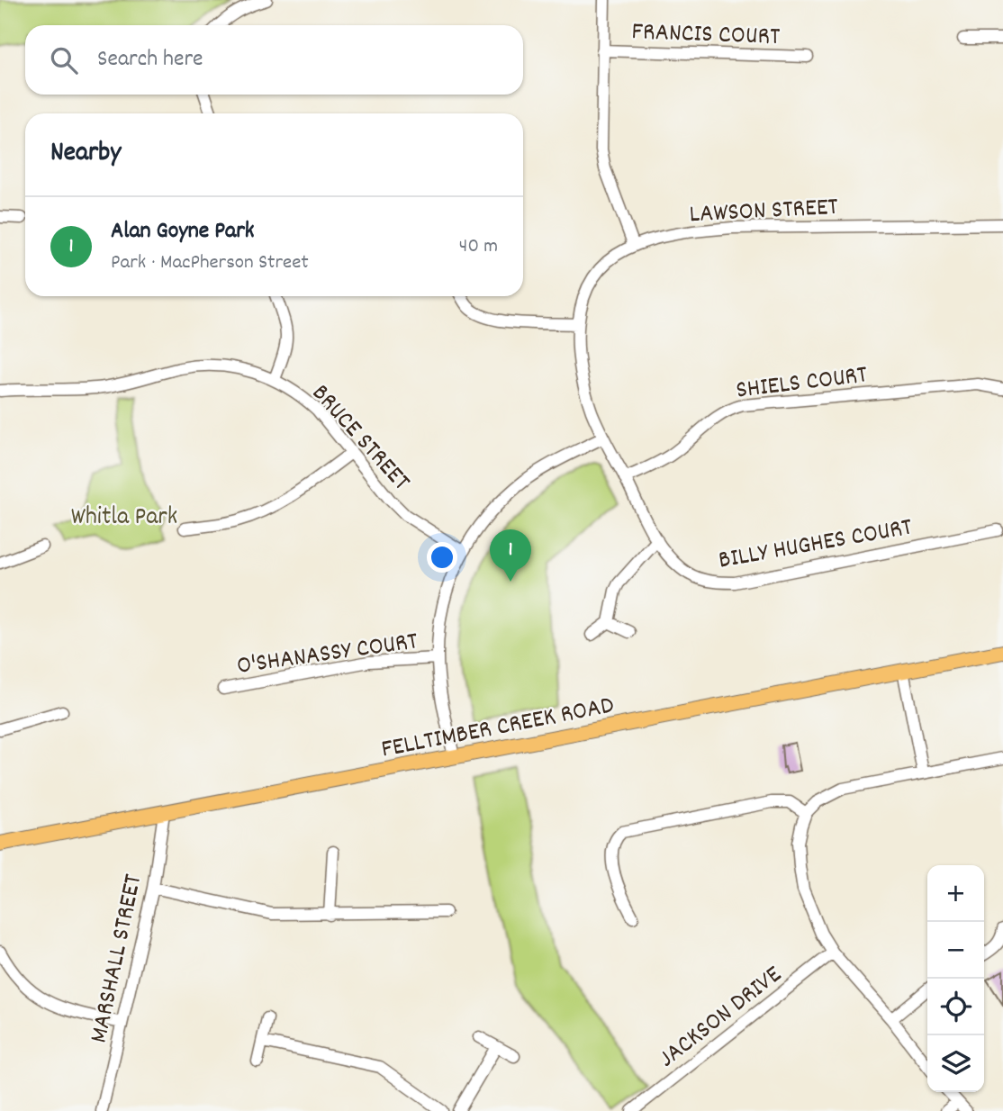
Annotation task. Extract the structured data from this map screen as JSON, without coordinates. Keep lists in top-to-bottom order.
{
  "streets": {
    "main road": ["FELLTIMBER CREEK ROAD"],
    "street": [
      "FRANCIS COURT",
      "LAWSON STREET",
      "SHIELS COURT",
      "BRUCE STREET",
      "BILLY HUGHES COURT",
      "O'SHANASSY COURT",
      "MARSHALL STREET",
      "JACKSON DRIVE"
    ]
  },
  "crossings": [
    ["LAWSON STREET", "BILLY HUGHES COURT"],
    ["SHIELS COURT", "BILLY HUGHES COURT"],
    ["FELLTIMBER CREEK ROAD", "MARSHALL STREET"]
  ],
  "parks": ["Whitla Park"],
  "page": {
    "search": "Search here",
    "heading": "Nearby",
    "list": [
      {
        "mark": "1",
        "name": "Alan Goyne Park",
        "note": "Park · MacPherson Street",
        "value": "40 m"
      }
    ],
    "pins": "1",
    "map_buttons": ["+", "−"]
  }
}
